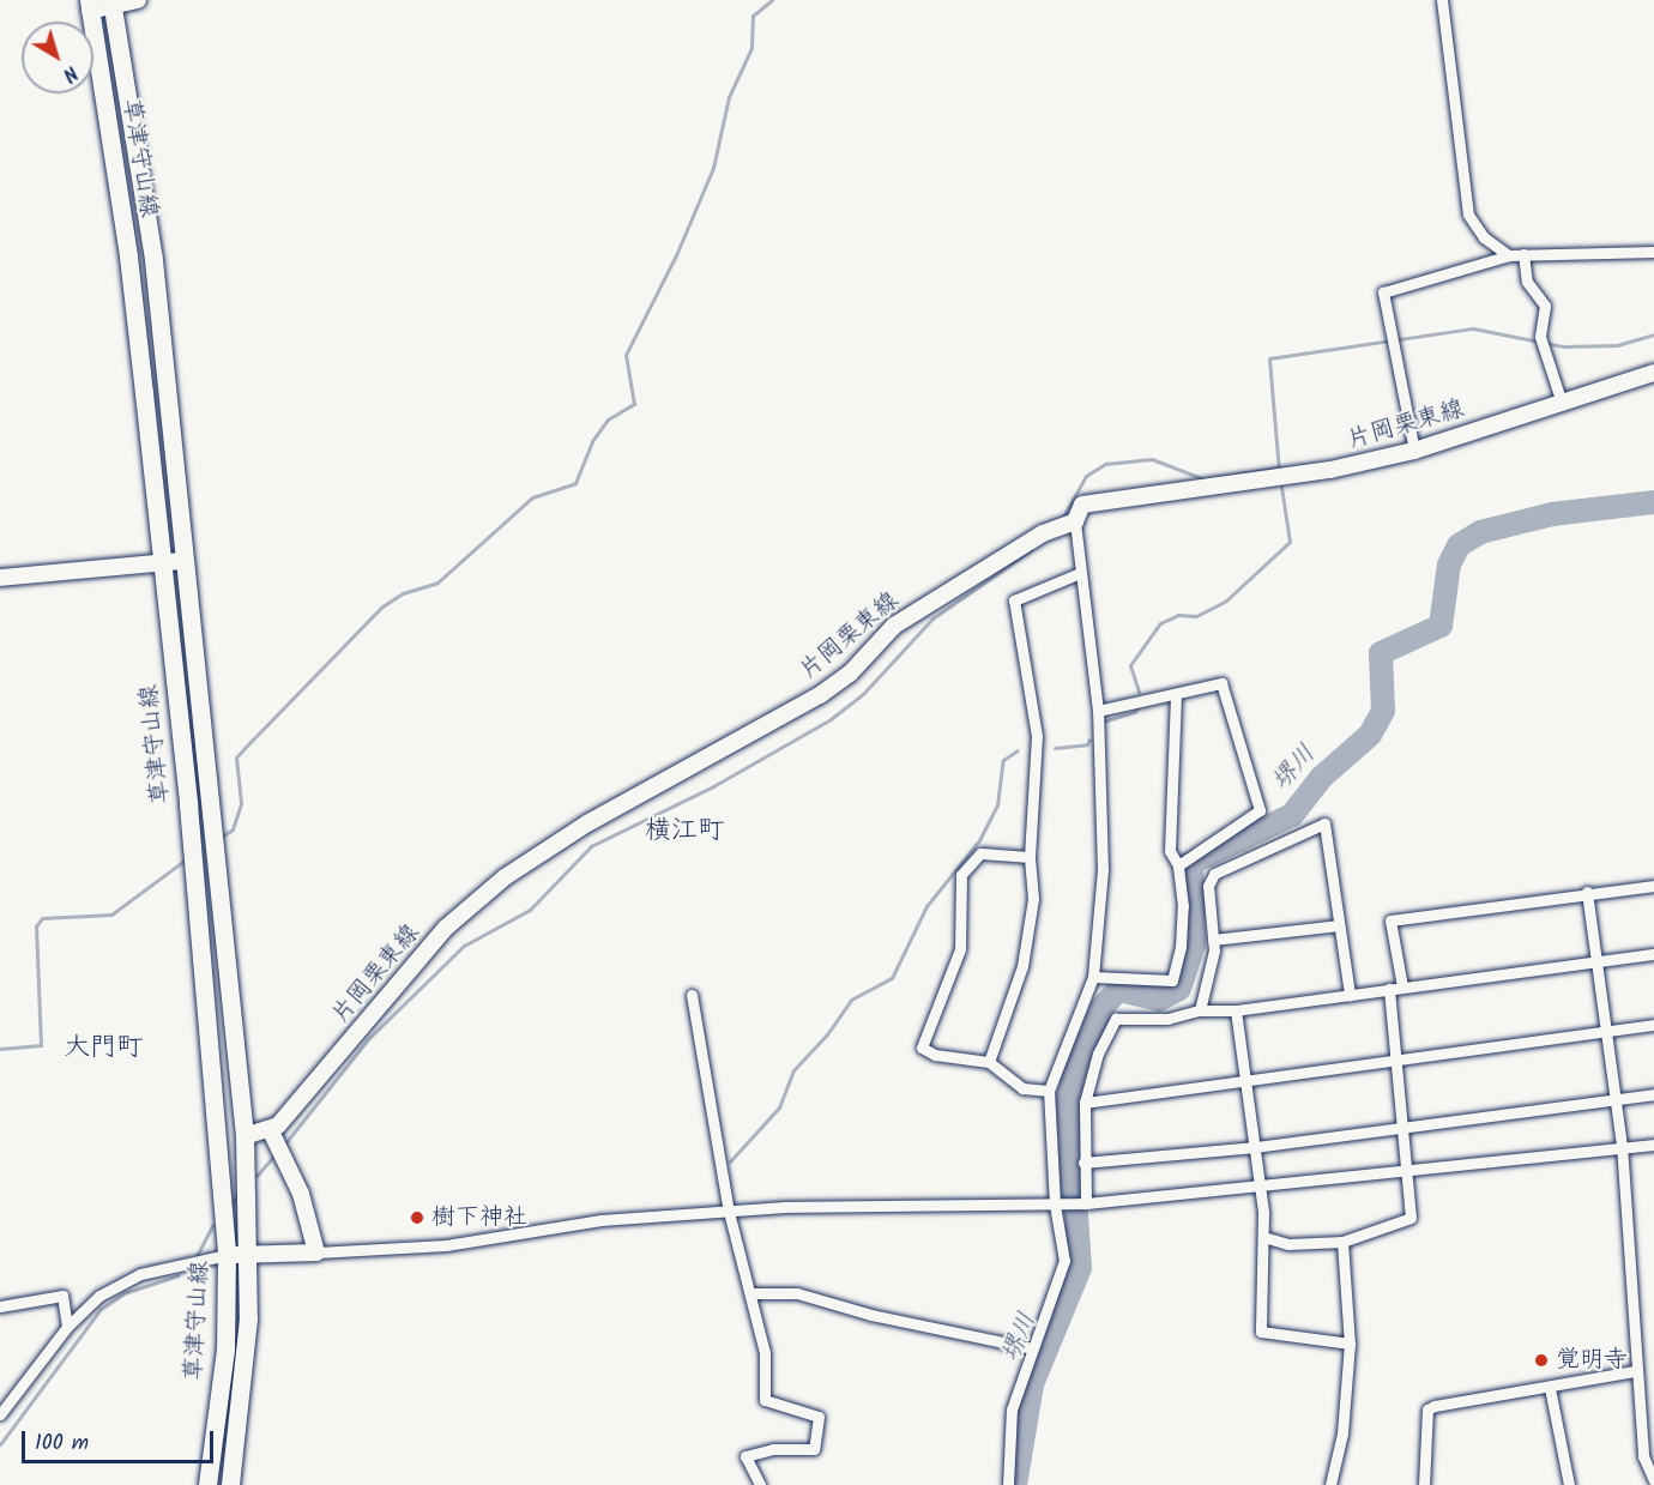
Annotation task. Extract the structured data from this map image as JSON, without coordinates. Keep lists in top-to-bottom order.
{
  "streets": {
    "main road": ["草津守山線", "片岡栗東線"]
  },
  "districts": ["横江町", "大門町"],
  "water": ["堺川"],
  "places": ["樹下神社", "覚明寺"],
  "scale_bar": "100 m",
  "north": "bottom right"
}
